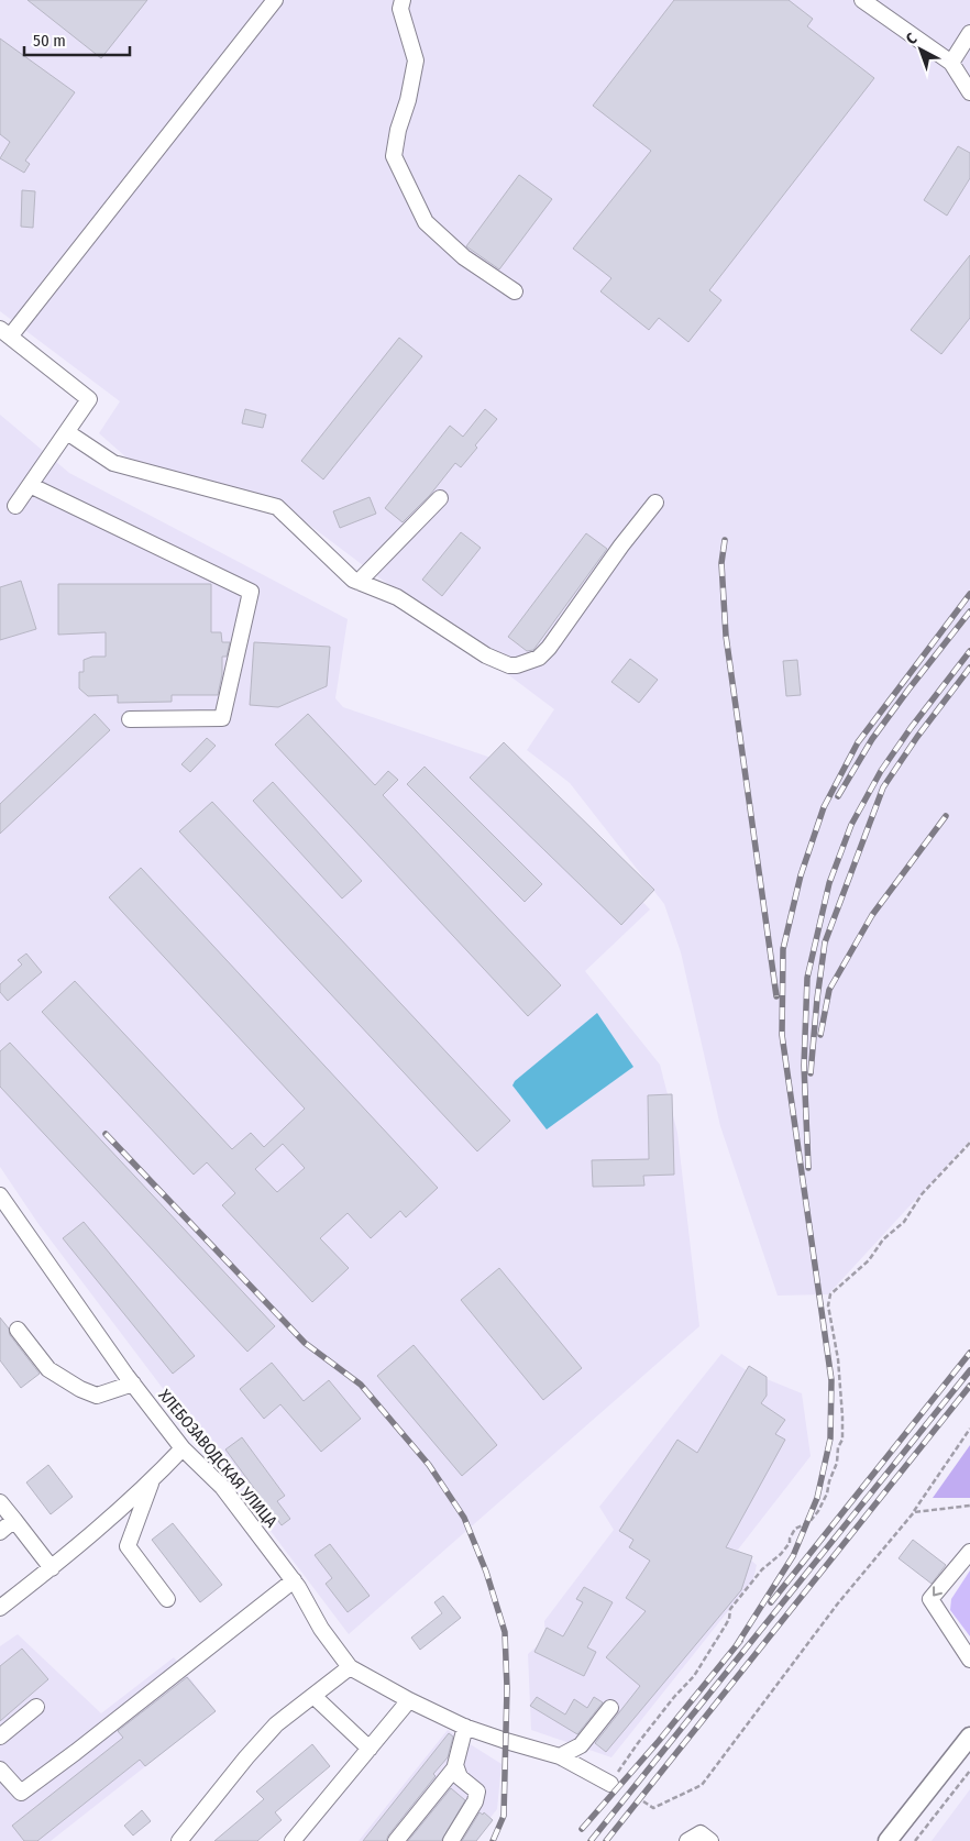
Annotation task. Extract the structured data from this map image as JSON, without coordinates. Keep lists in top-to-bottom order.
{
  "streets": {
    "street": ["ХЛЕБОЗАВОДСКАЯ УЛИЦА"]
  },
  "scale_bar": "50 m",
  "north": "top left"
}
